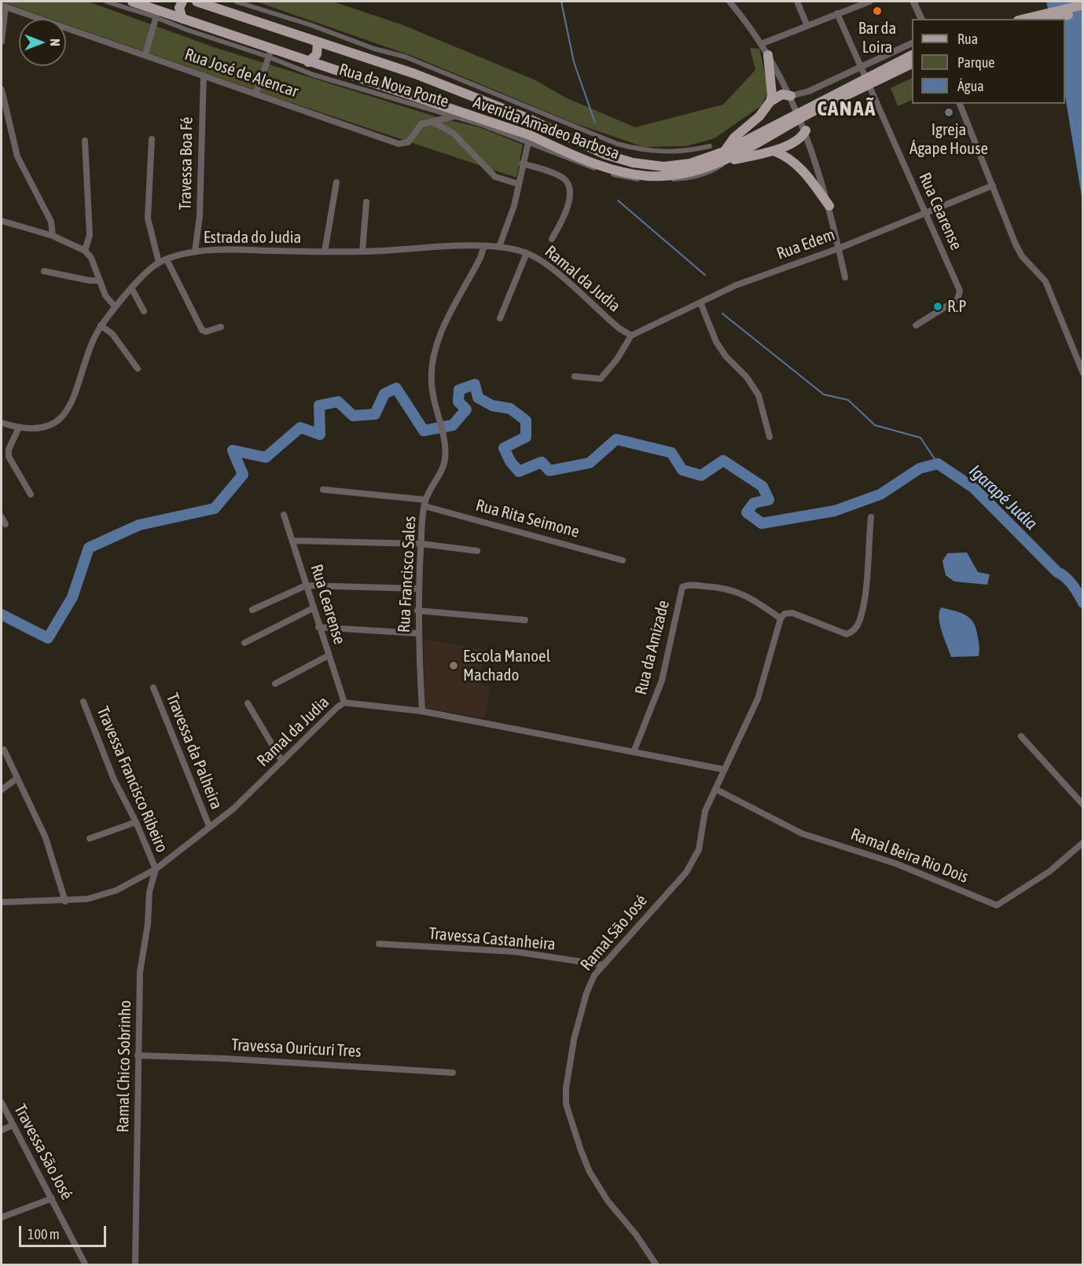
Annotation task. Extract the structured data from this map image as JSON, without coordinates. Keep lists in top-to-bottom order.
{
  "streets": {
    "main road": ["Avenida Amadeo Barbosa"],
    "street": [
      "Rua José de Alencar",
      "Rua da Nova Ponte",
      "Travessa Boa Fé",
      "Rua Cearense",
      "Estrada do Judia",
      "Rua Edem",
      "Ramal da Judia",
      "Rua Rita Seimone",
      "Rua Francisco Sales",
      "Rua da Amizade",
      "Travessa da Palheira",
      "Travessa Francisco Ribeiro",
      "Ramal Beira Rio Dois",
      "Ramal São José",
      "Travessa Castanheira",
      "Travessa Ouricuri Tres",
      "Ramal Chico Sobrinho",
      "Travessa São José"
    ]
  },
  "crossings": [
    ["Rua José de Alencar", "Rua da Nova Ponte"],
    ["Rua José de Alencar", "Avenida Amadeo Barbosa"],
    ["Rua José de Alencar", "Travessa Boa Fé"],
    ["Rua da Nova Ponte", "Avenida Amadeo Barbosa"],
    ["Travessa Boa Fé", "Estrada do Judia"],
    ["Rua Cearense", "Rua Edem"],
    ["Rua Cearense", "Ramal da Judia"],
    ["Estrada do Judia", "Ramal da Judia"],
    ["Estrada do Judia", "Rua Francisco Sales"],
    ["Rua Edem", "Ramal da Judia"],
    ["Ramal da Judia", "Rua Francisco Sales"],
    ["Ramal da Judia", "Rua da Amizade"],
    ["Ramal da Judia", "Travessa da Palheira"],
    ["Ramal da Judia", "Travessa Francisco Ribeiro"],
    ["Ramal da Judia", "Ramal São José"],
    ["Ramal da Judia", "Ramal Chico Sobrinho"],
    ["Rua Rita Seimone", "Rua Francisco Sales"],
    ["Rua da Amizade", "Ramal São José"],
    ["Travessa Francisco Ribeiro", "Ramal Chico Sobrinho"],
    ["Ramal Beira Rio Dois", "Ramal São José"],
    ["Ramal São José", "Travessa Castanheira"],
    ["Travessa Ouricuri Tres", "Ramal Chico Sobrinho"]
  ],
  "districts": ["CANAÃ"],
  "water": ["Igarapé Judia"],
  "places": [
    "Bar da Loira",
    "Igreja Ágape House",
    "R.P",
    "Escola Manoel Machado"
  ],
  "legend": ["Rua", "Parque", "Água"],
  "scale_bar": "100 m",
  "north": "right"
}
